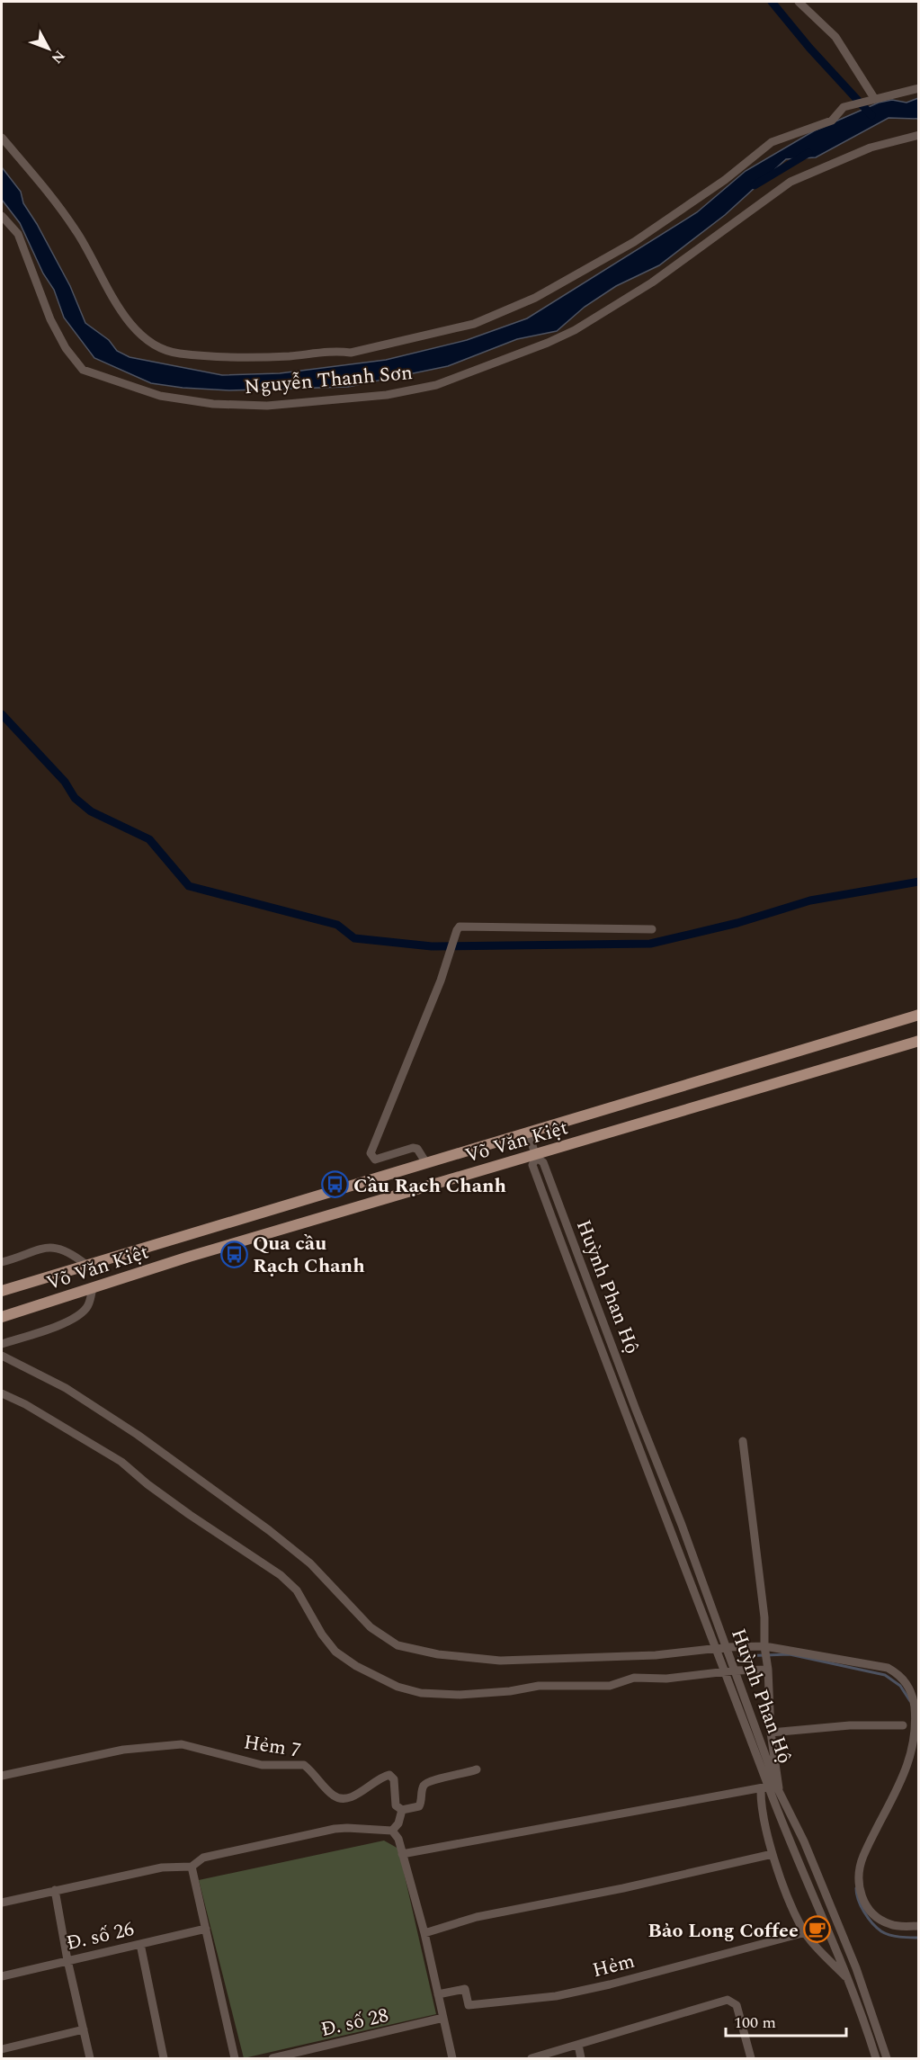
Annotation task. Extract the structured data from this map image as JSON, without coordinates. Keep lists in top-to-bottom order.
{
  "streets": {
    "main road": ["Võ Văn Kiệt"],
    "street": [
      "Nguyễn Thanh Sơn",
      "Huỳnh Phan Hộ",
      "Hẻm 7",
      "Đ. số 26",
      "Hẻm",
      "Đ. số 28"
    ]
  },
  "crossings": [
    ["Võ Văn Kiệt", "Huỳnh Phan Hộ"]
  ],
  "places": {
    "bus stop": ["Cầu Rạch Chanh", "Qua cầu Rạch Chanh"],
    "cafe": ["Bảo Long Coffee"]
  },
  "scale_bar": "100 m",
  "north": "bottom right"
}
